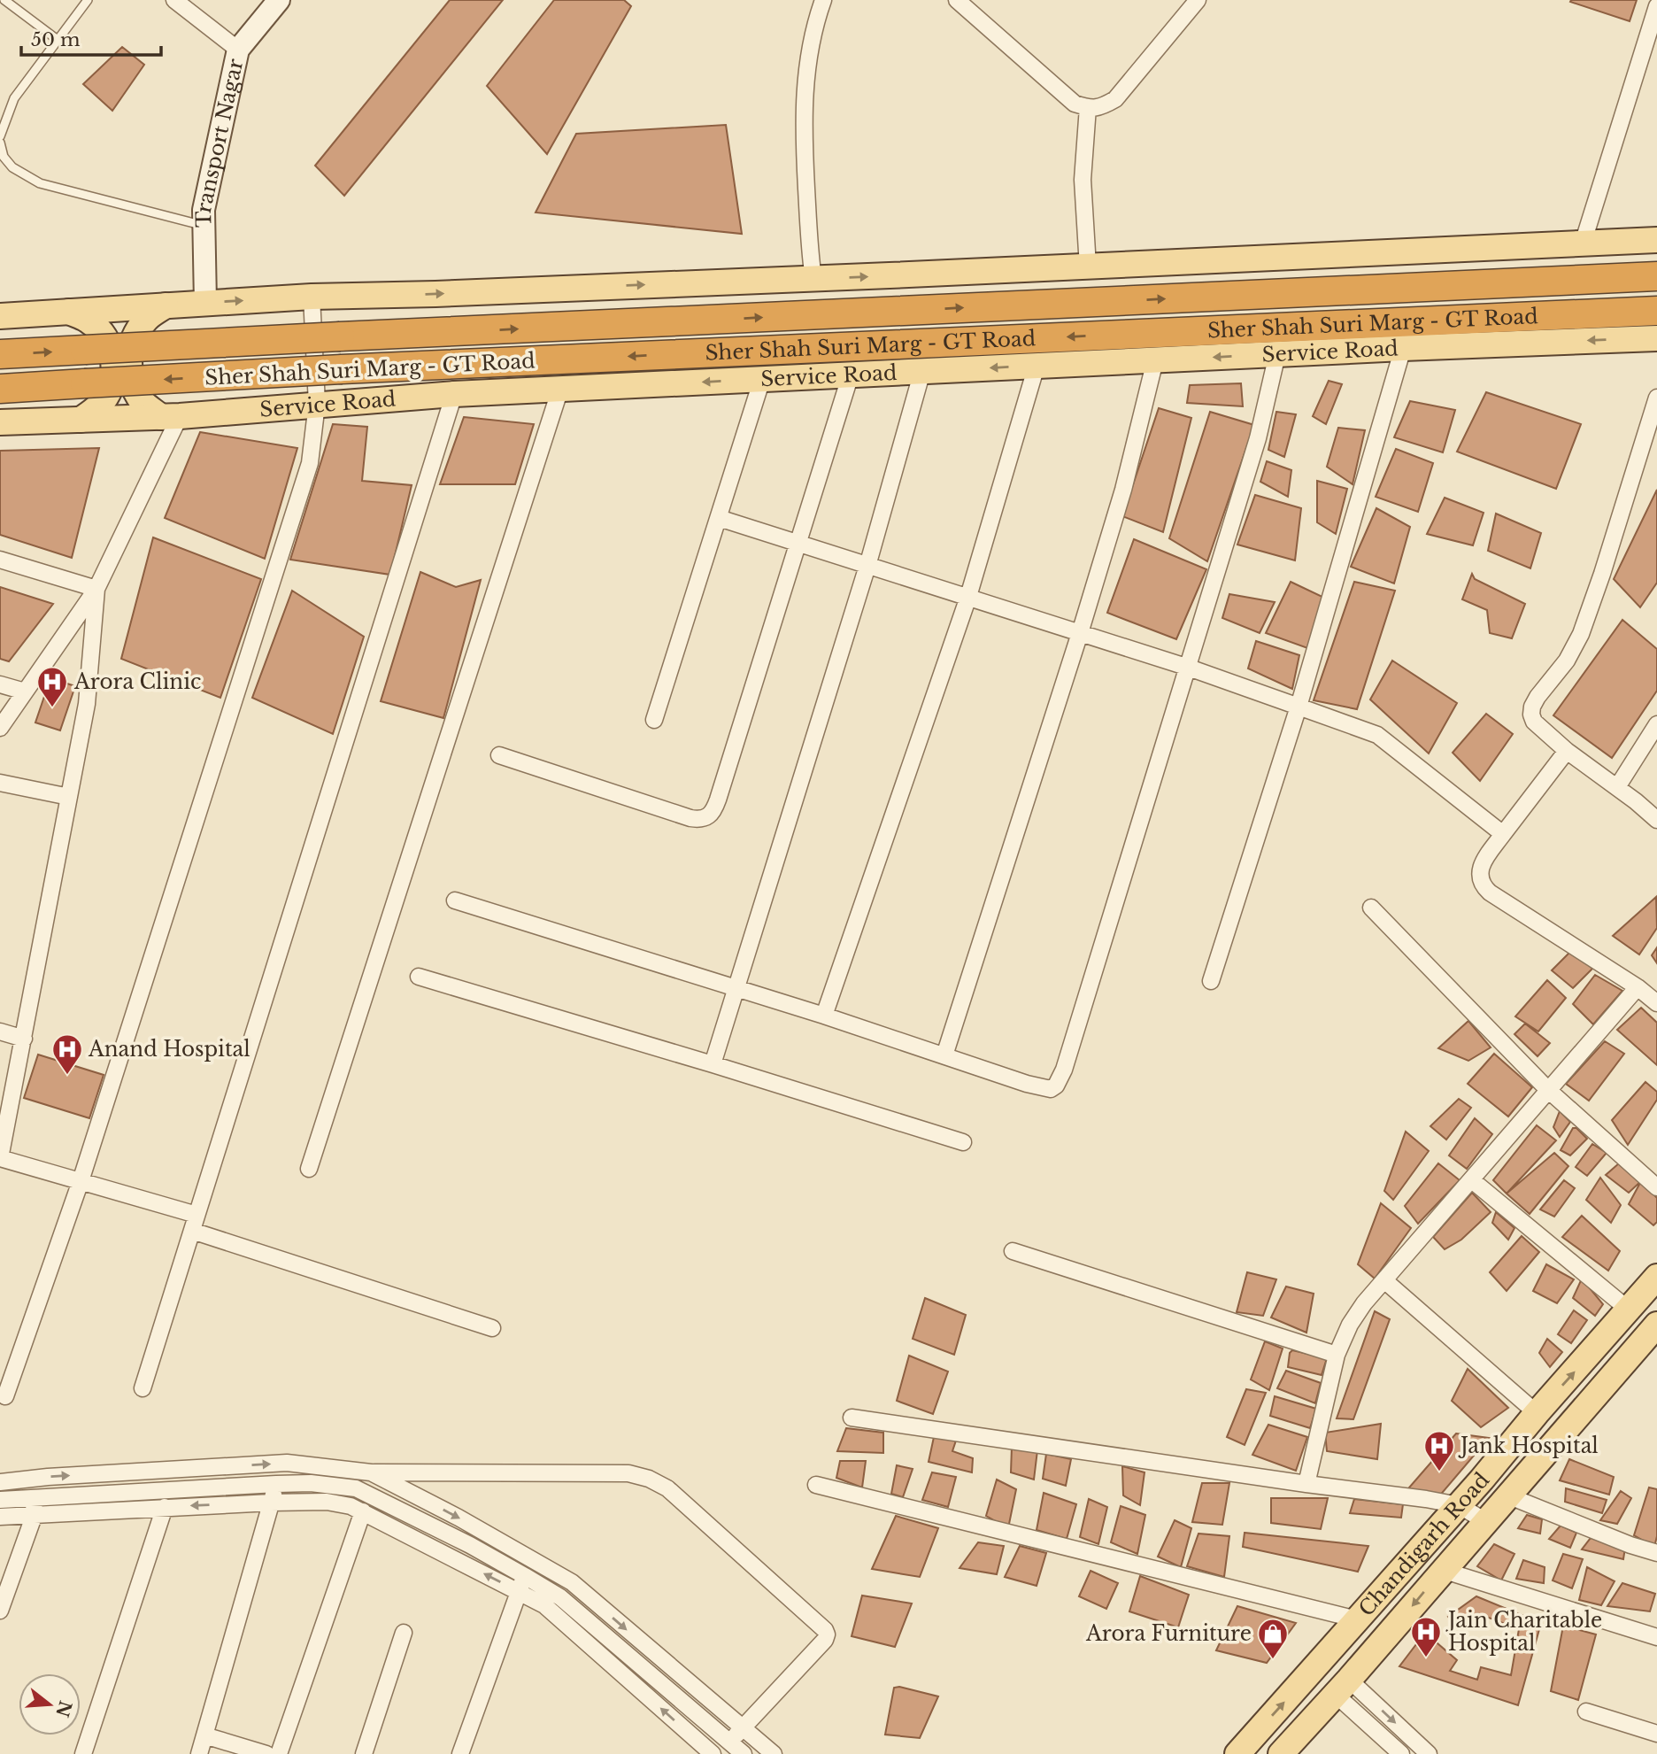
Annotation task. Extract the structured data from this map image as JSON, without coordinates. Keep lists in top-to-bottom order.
{
  "streets": {
    "highway": ["Sher Shah Suri Marg - GT Road"],
    "main road": ["Service Road", "Chandigarh Road"],
    "street": ["Transport Nagar"]
  },
  "places": {
    "hospital": [
      "Arora Clinic",
      "Anand Hospital",
      "Jank Hospital",
      "Jain Charitable Hospital"
    ],
    "shop": ["Arora Furniture"]
  },
  "scale_bar": "50 m",
  "north": "right"
}
